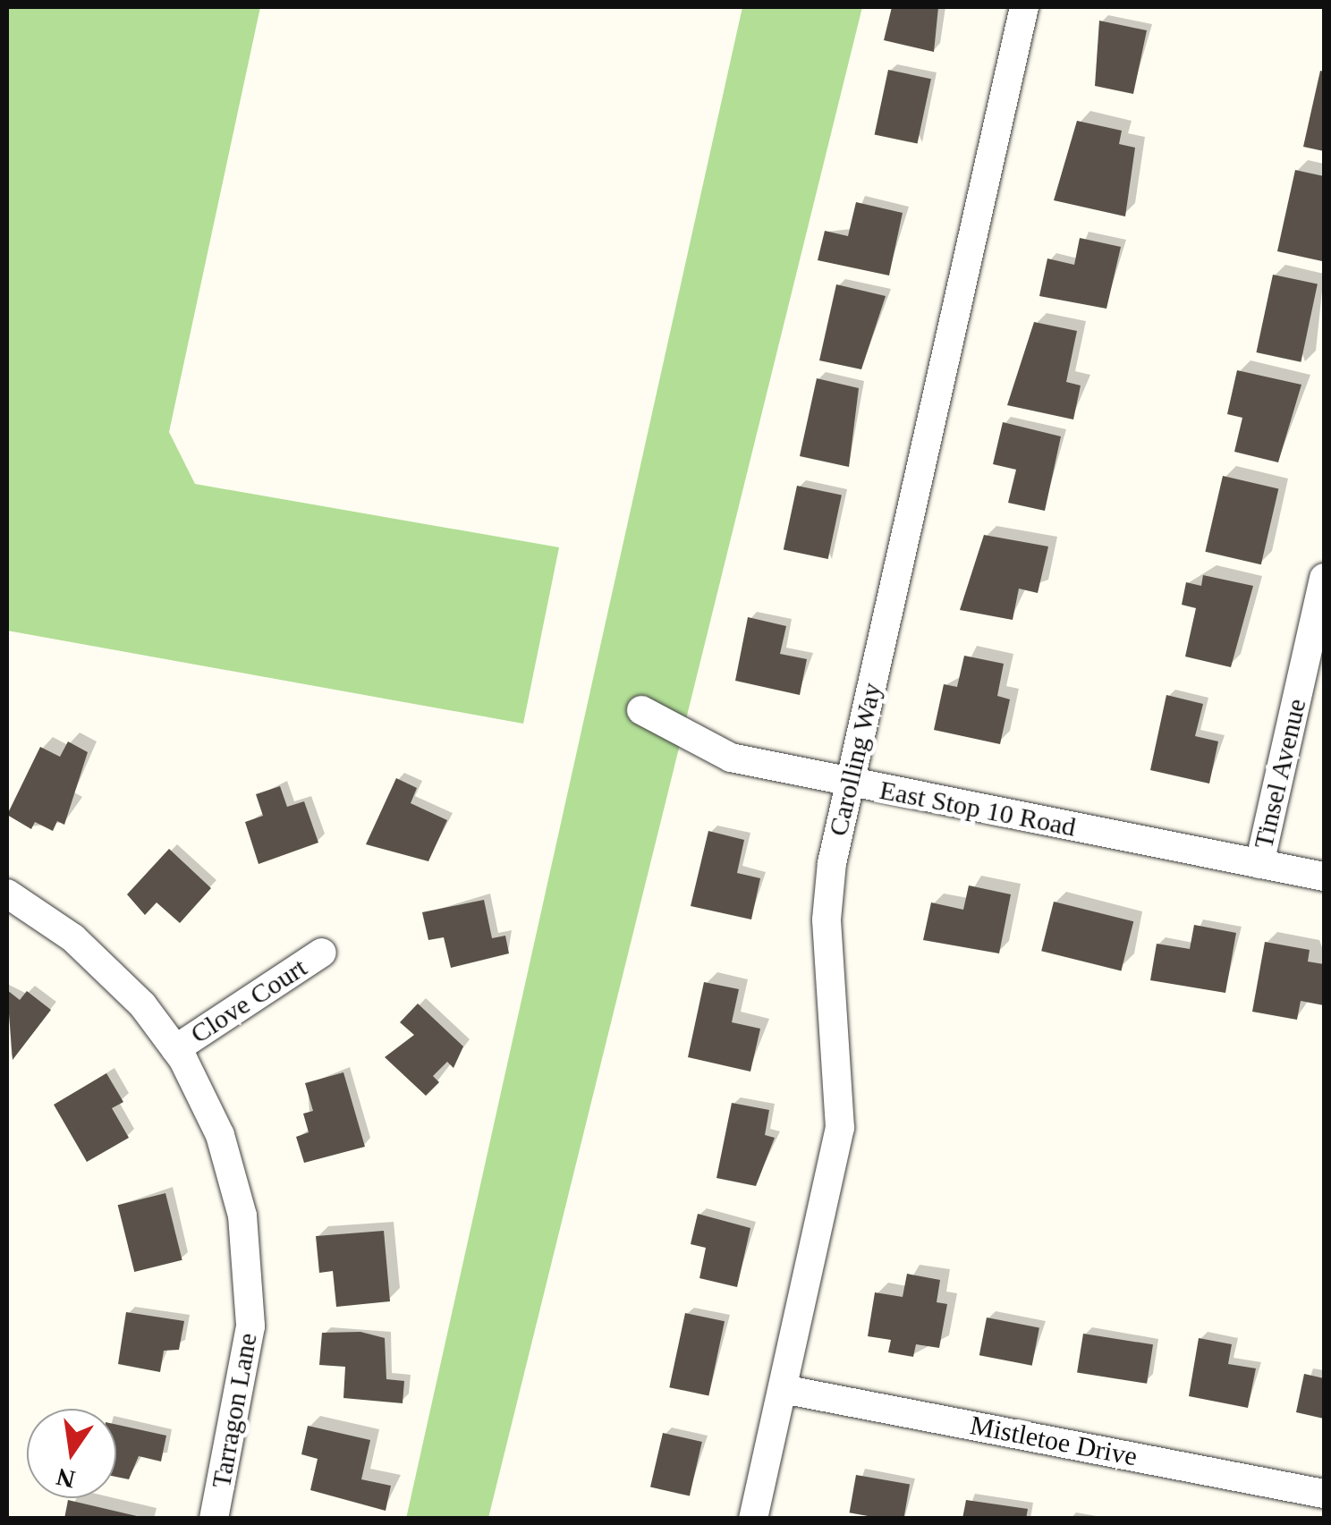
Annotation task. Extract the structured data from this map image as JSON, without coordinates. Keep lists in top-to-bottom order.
{
  "streets": {
    "street": [
      "Carolling Way",
      "Tinsel Avenue",
      "East Stop 10 Road",
      "Clove Court",
      "Tarragon Lane",
      "Mistletoe Drive"
    ]
  },
  "crossings": [
    ["Carolling Way", "East Stop 10 Road"],
    ["Carolling Way", "Mistletoe Drive"],
    ["Tinsel Avenue", "East Stop 10 Road"],
    ["Clove Court", "Tarragon Lane"]
  ],
  "north": "bottom"
}
